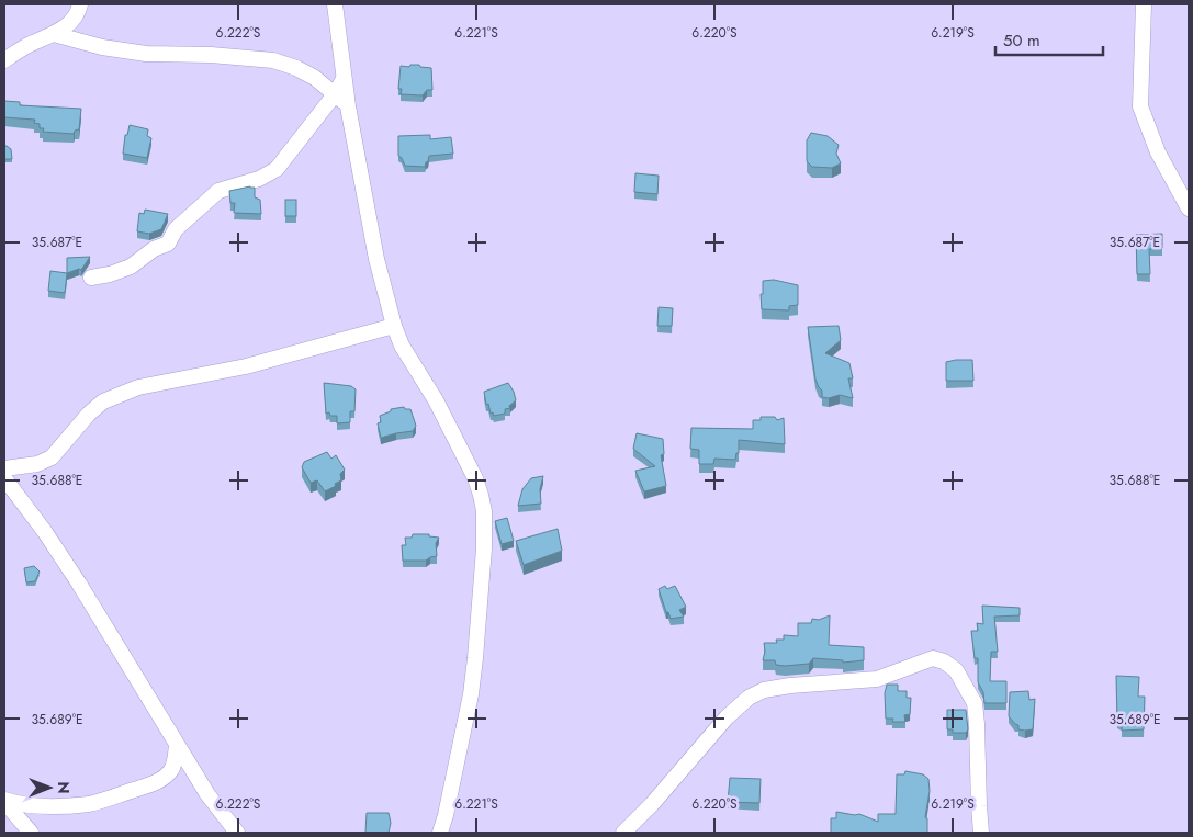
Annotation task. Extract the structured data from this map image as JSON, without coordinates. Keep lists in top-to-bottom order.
{
  "scale_bar": "50 m",
  "north": "right",
  "coordinates": [
    "6.222°S",
    "6.221°S",
    "6.220°S",
    "6.219°S",
    "35.687°E",
    "35.688°E",
    "35.689°E"
  ]
}
